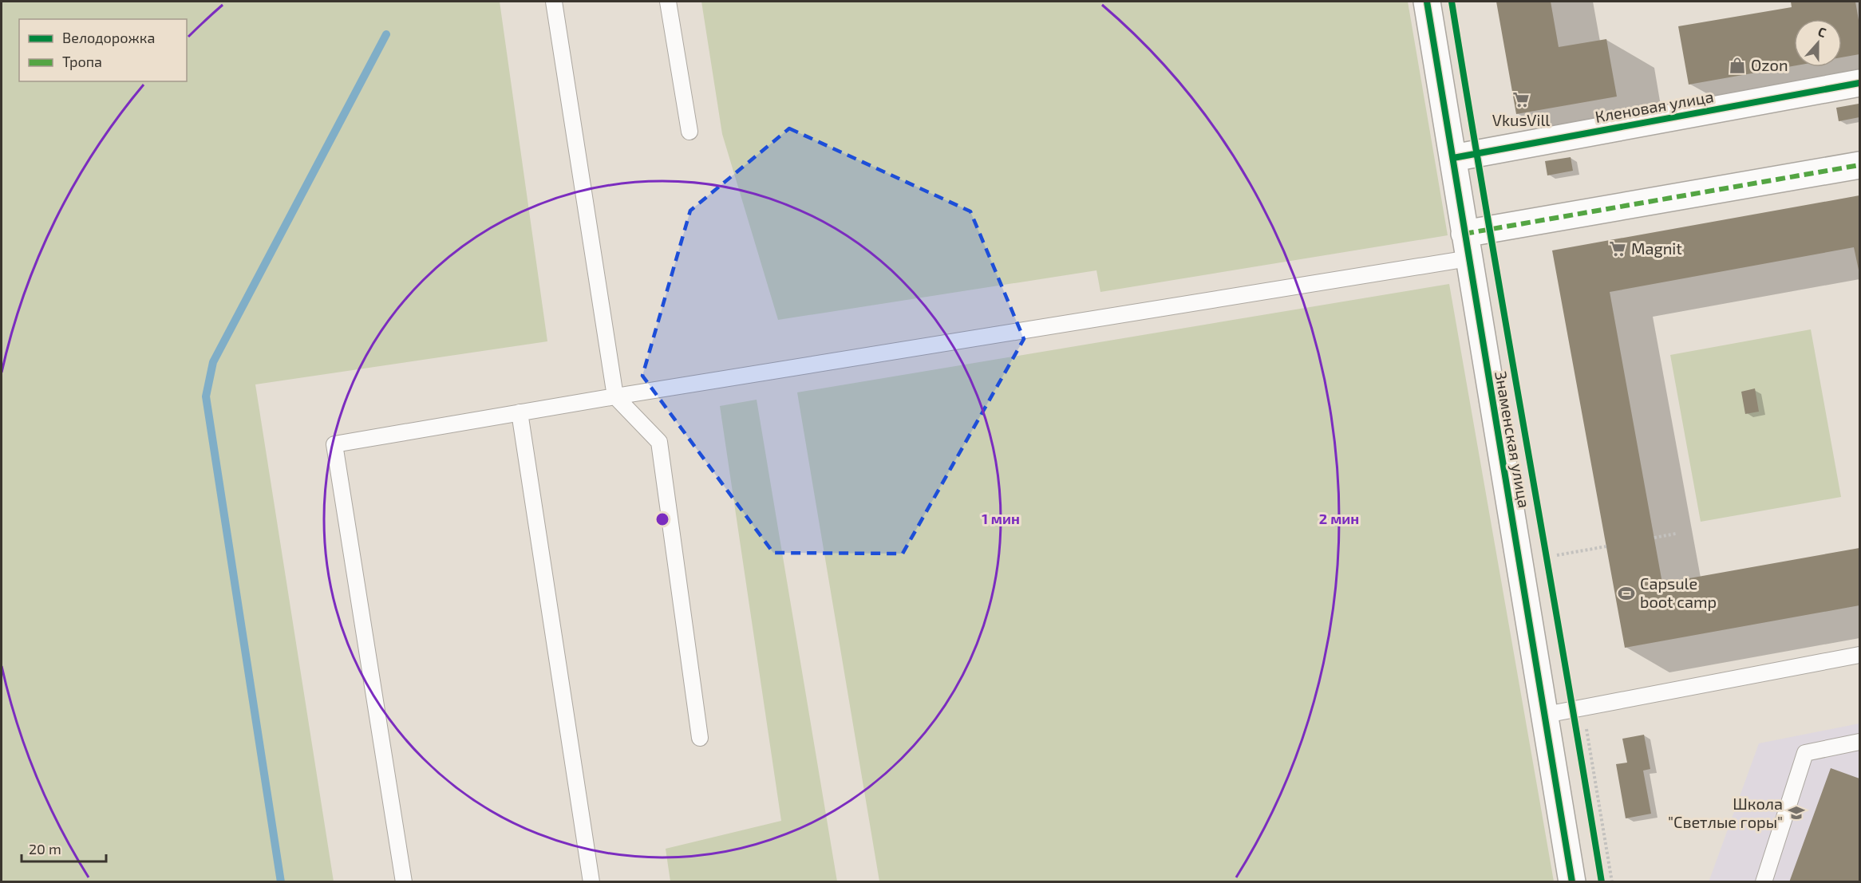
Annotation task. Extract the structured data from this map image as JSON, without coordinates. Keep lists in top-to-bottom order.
{
  "streets": {
    "street": ["Кленовая улица", "Знаменская улица"]
  },
  "crossings": [
    ["Кленовая улица", "Знаменская улица"]
  ],
  "places": {
    "shop": ["Ozon"],
    "supermarket": ["VkusVill", "Magnit"],
    "sports": ["Capsule boot camp"],
    "school or university": ["Школа \"Светлые горы\""]
  },
  "legend": ["Велодорожка", "Тропа"],
  "scale_bar": "20 m",
  "north": "top",
  "rings": ["1 мин", "2 мин"]
}
